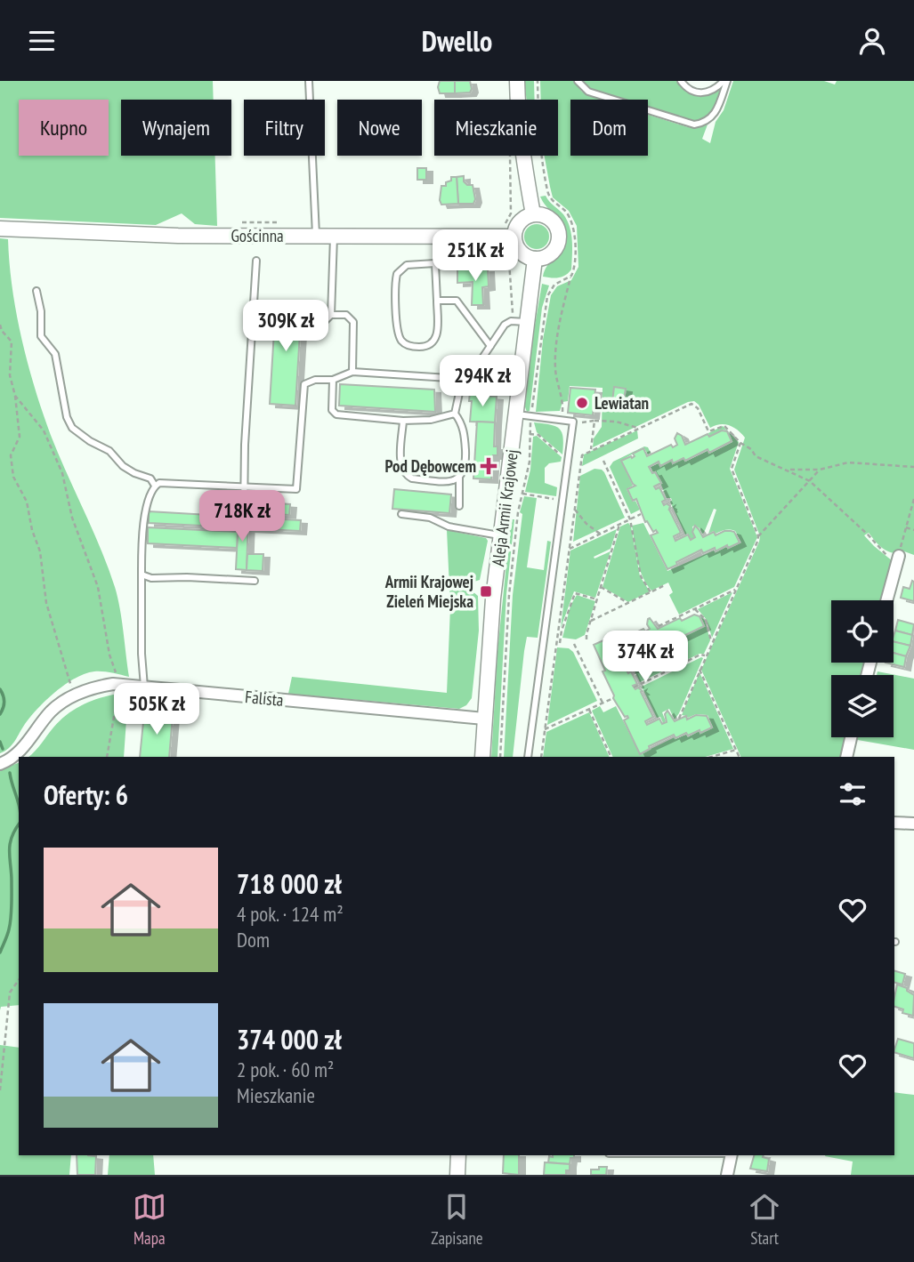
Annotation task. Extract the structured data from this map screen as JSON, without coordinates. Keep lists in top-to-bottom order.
{
  "streets": {
    "street": ["Gościnna", "Aleja Armii Krajowej", "Falista"]
  },
  "crossings": [
    ["Gościnna", "Aleja Armii Krajowej"],
    ["Aleja Armii Krajowej", "Falista"]
  ],
  "places": {
    "other": ["Lewiatan"],
    "health": ["Pod Dębowcem"],
    "transit": ["Armii Krajowej Zieleń Miejska"]
  },
  "page": {
    "header": "Dwello",
    "chip": [
      "Kupno",
      "Wynajem",
      "Filtry",
      "Nowe",
      "Mieszkanie",
      "Dom"
    ],
    "price": [
      "251K zł",
      "309K zł",
      "294K zł",
      "718K zł",
      "374K zł",
      "505K zł"
    ],
    "heading": "Oferty: 6",
    "list": [
      {
        "name": "718 000 zł",
        "note": "4 pok. · 124 m² · Dom"
      },
      {
        "name": "374 000 zł",
        "note": "2 pok. · 60 m² · Mieszkanie"
      }
    ],
    "tabs": ["Mapa", "Zapisane", "Start"]
  }
}
